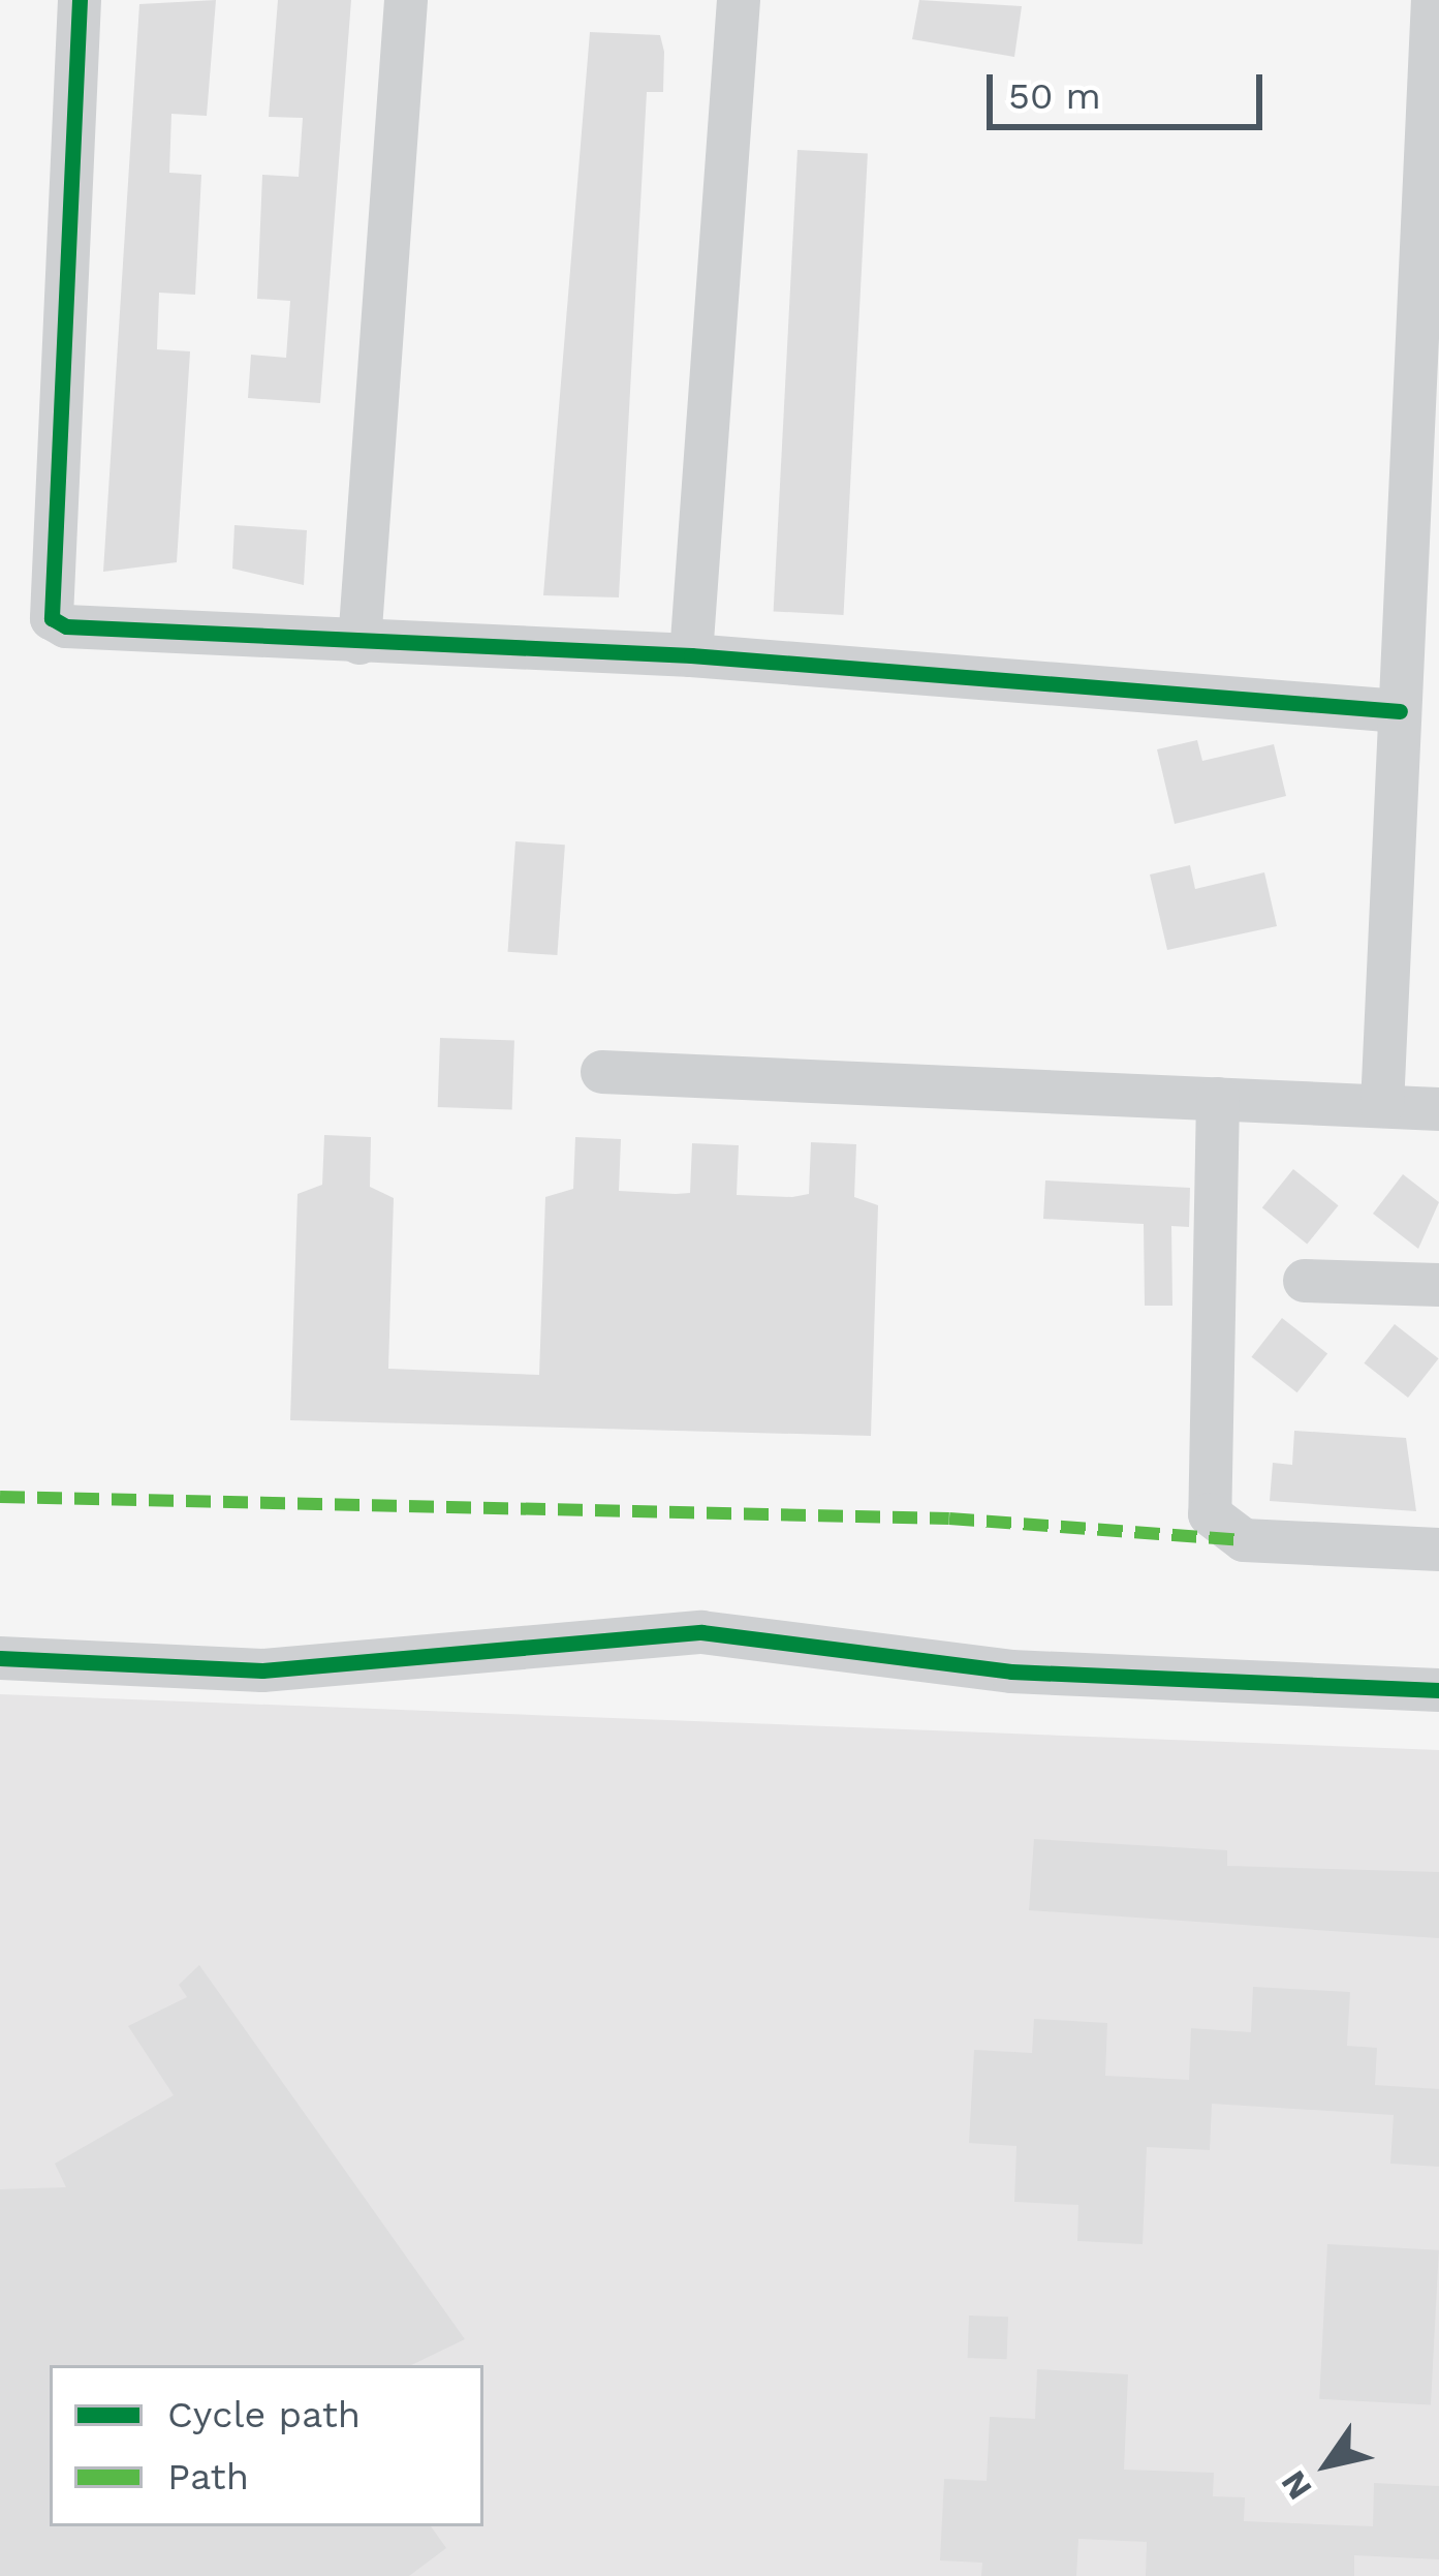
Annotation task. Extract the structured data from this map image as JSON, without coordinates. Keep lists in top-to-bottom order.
{
  "legend": ["Cycle path", "Path"],
  "scale_bar": "50 m",
  "north": "bottom left"
}
